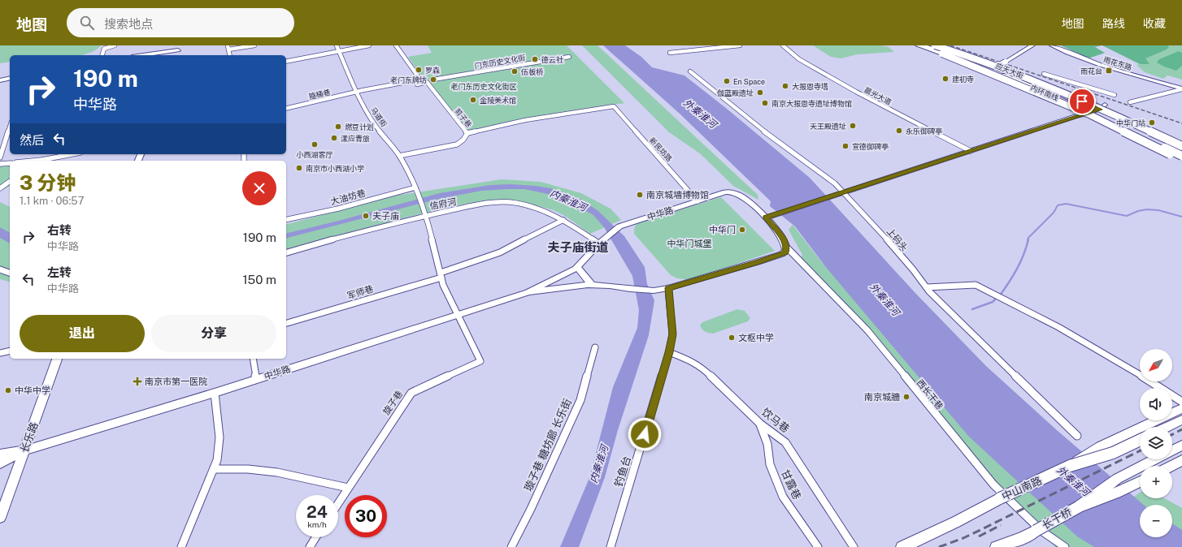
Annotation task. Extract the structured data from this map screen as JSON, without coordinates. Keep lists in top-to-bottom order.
{
  "streets": {
    "highway": ["内环南线"],
    "main road": [
      "雨花东路",
      "应天大街",
      "中华路",
      "长乐路",
      "中山南路",
      "长干桥"
    ],
    "street": [
      "门东历史文化街",
      "箍桶巷",
      "晨光大道",
      "马道街",
      "剪子巷",
      "新民坊路",
      "大油坊巷",
      "信府河",
      "上码头",
      "军师巷",
      "西长干巷",
      "旋子巷",
      "饮马巷",
      "璇子巷 糖坊廊 长乐街",
      "钓鱼台",
      "甘露巷"
    ]
  },
  "crossings": [
    ["应天大街", "内环南线"],
    ["箍桶巷", "马道街"],
    ["箍桶巷", "剪子巷"],
    ["马道街", "剪子巷"],
    ["马道街", "大油坊巷"],
    ["马道街", "信府河"],
    ["剪子巷", "新民坊路"],
    ["新民坊路", "中华路"],
    ["信府河", "中华路"],
    ["信府河", "军师巷"],
    ["中华路", "西长干巷"],
    ["中华路", "旋子巷"],
    ["中华路", "长乐路"],
    ["中华路", "钓鱼台"],
    ["饮马巷", "钓鱼台"],
    ["饮马巷", "甘露巷"]
  ],
  "districts": ["夫子庙街道"],
  "water": ["外秦淮河", "内秦淮河"],
  "parks": ["老门东历史文化街区", "中华门城堡"],
  "places": {
    "other": [
      "德云社",
      "罗森",
      "伍板桥",
      "建初寺",
      "老门东牌坊",
      "En Space",
      "大报恩寺塔",
      "伽蓝殿遗址",
      "金陵美术馆",
      "南京大报恩寺遗址博物馆",
      "中华门站",
      "天王殿遗址",
      "燃豆计划",
      "永乐御碑亭",
      "漾应青旅",
      "小西湖客厅",
      "宣德御碑亭",
      "南京市小西湖小学",
      "南京城墙博物馆",
      "夫子庙",
      "中华门",
      "文枢中学",
      "中华中学",
      "南京城牆"
    ],
    "transit": ["雨花台"],
    "health": ["南京市第一医院"]
  },
  "north": "bottom left",
  "page": {
    "header": "地图",
    "search": "搜索地点",
    "nav": ["地图", "路线", "收藏"],
    "turn": ["190 m", "中华路"],
    "then": "然后",
    "heading": ["3 分钟", "1.1 km · 06:57"],
    "list": [
      {
        "name": "右转",
        "note": "中华路",
        "value": "190 m"
      },
      {
        "name": "左转",
        "note": "中华路",
        "value": "150 m"
      }
    ],
    "buttons": ["退出", "分享"],
    "map_buttons": ["+", "−"],
    "speed": "24 km/h",
    "limit": "30"
  }
}
